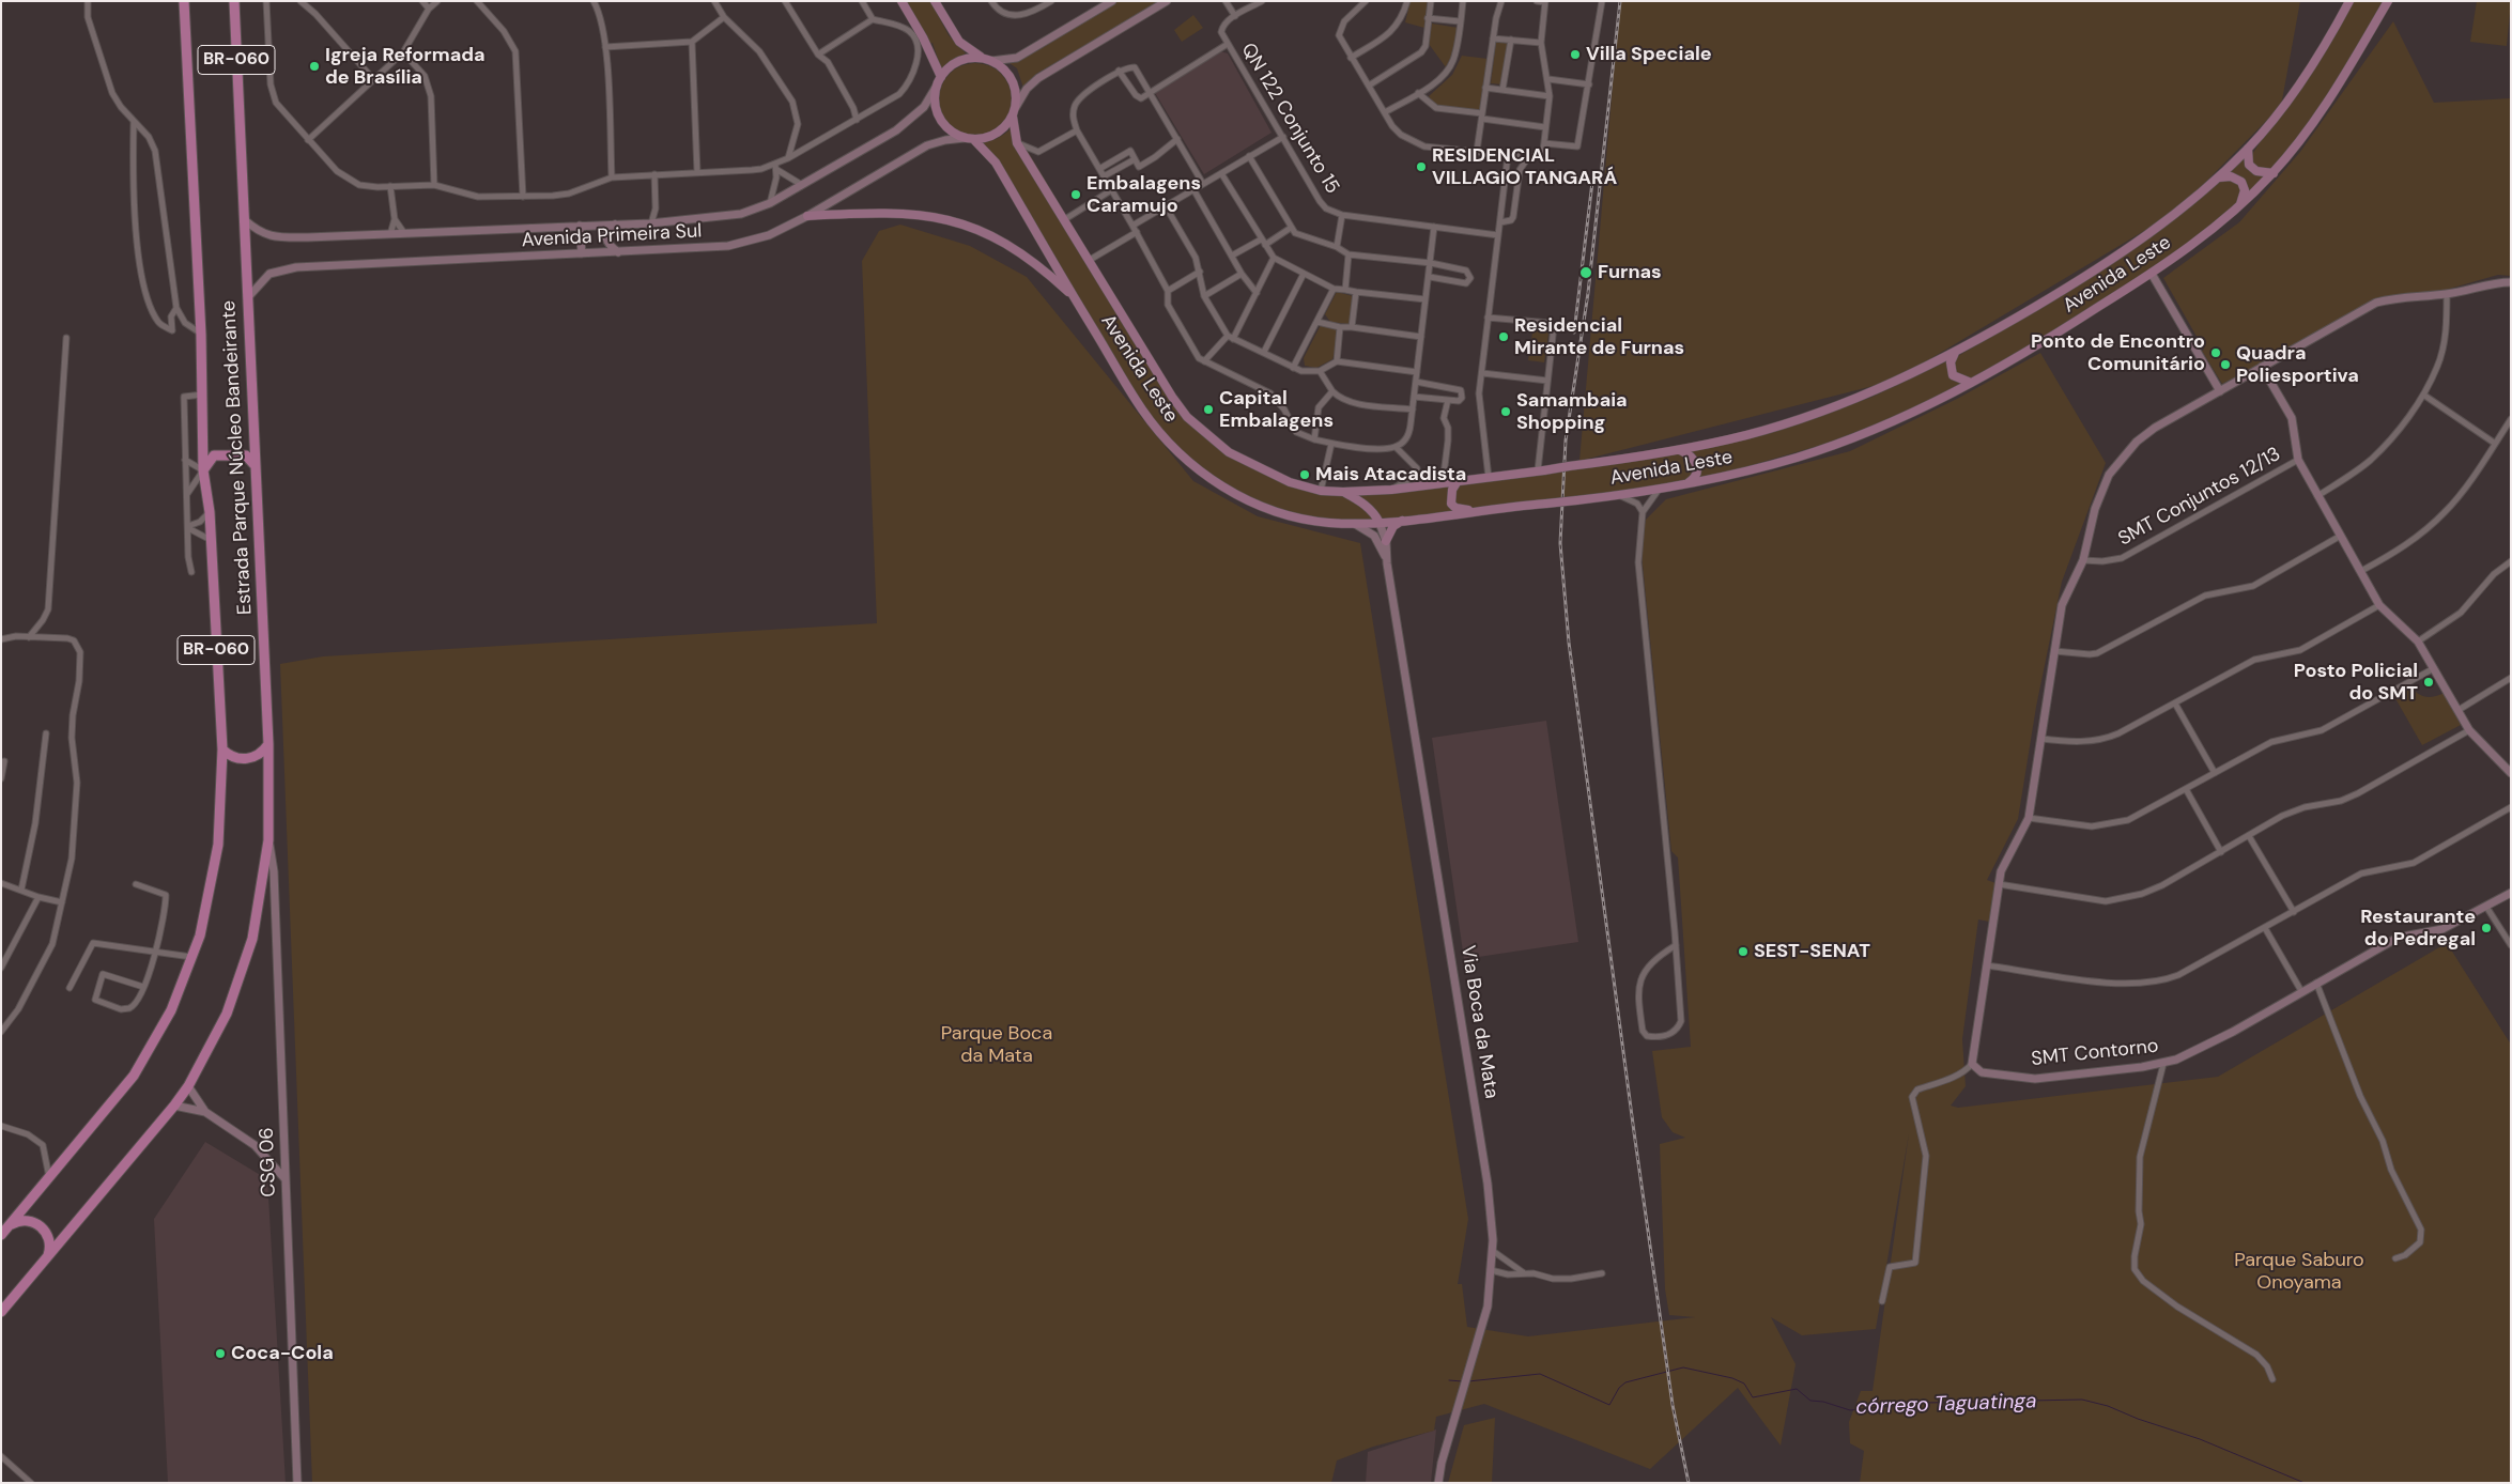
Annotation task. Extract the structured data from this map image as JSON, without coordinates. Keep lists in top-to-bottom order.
{
  "streets": {
    "highway": ["BR-060", "Estrada Parque Núcleo Bandeirante"],
    "main road": ["Avenida Leste"],
    "street": [
      "QN 122 Conjunto 15",
      "Avenida Primeira Sul",
      "SMT Conjuntos 12/13",
      "Via Boca da Mata",
      "SMT Contorno",
      "CSG 06"
    ]
  },
  "crossings": [
    ["Avenida Primeira Sul", "Avenida Leste"],
    ["Avenida Primeira Sul", "Estrada Parque Núcleo Bandeirante"],
    ["Avenida Leste", "Via Boca da Mata"],
    ["Estrada Parque Núcleo Bandeirante", "CSG 06"]
  ],
  "water": ["córrego Taguatinga"],
  "parks": ["Parque Boca da Mata", "Parque Saburo Onoyama"],
  "places": [
    "Villa Speciale",
    "Igreja Reformada de Brasília",
    "RESIDENCIAL VILLAGIO TANGARÁ",
    "Embalagens Caramujo",
    "Furnas",
    "Residencial Mirante de Furnas",
    "Ponto de Encontro Comunitário",
    "Quadra Poliesportiva",
    "Capital Embalagens",
    "Samambaia Shopping",
    "Mais Atacadista",
    "Posto Policial do SMT",
    "Restaurante do Pedregal",
    "SEST-SENAT",
    "Coca-Cola"
  ]
}
